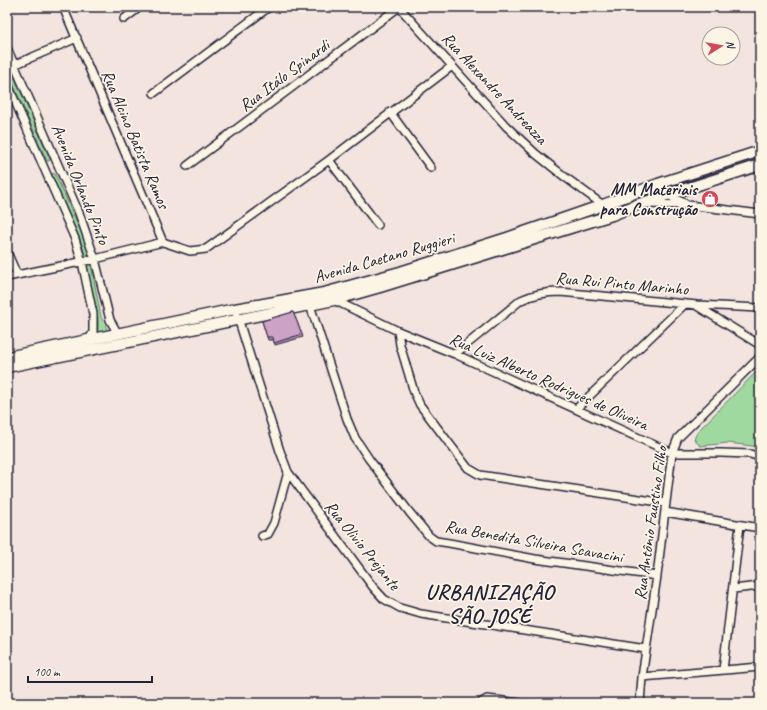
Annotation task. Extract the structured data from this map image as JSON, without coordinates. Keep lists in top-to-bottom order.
{
  "streets": {
    "main road": ["Avenida Caetano Ruggieri"],
    "street": [
      "Rua Itálo Spinardi",
      "Rua Alexandre Andreazza",
      "Rua Alcino Batista Ramos",
      "Avenida Orlando Pinto",
      "Rua Rui Pinto Marinho",
      "Rua Luiz Alberto Rodrigues de Oliveira",
      "Rua Antônio Faustino Filho",
      "Rua Benedita Silveira Scavacini",
      "Rua Olivio Prejante"
    ]
  },
  "crossings": [
    ["Rua Itálo Spinardi", "Rua Alexandre Andreazza"],
    ["Rua Alexandre Andreazza", "Avenida Caetano Ruggieri"],
    ["Avenida Orlando Pinto", "Avenida Caetano Ruggieri"],
    ["Avenida Caetano Ruggieri", "Rua Luiz Alberto Rodrigues de Oliveira"],
    ["Avenida Caetano Ruggieri", "Rua Benedita Silveira Scavacini"],
    ["Avenida Caetano Ruggieri", "Rua Olivio Prejante"],
    ["Rua Rui Pinto Marinho", "Rua Luiz Alberto Rodrigues de Oliveira"],
    ["Rua Luiz Alberto Rodrigues de Oliveira", "Rua Antônio Faustino Filho"],
    ["Rua Antônio Faustino Filho", "Rua Benedita Silveira Scavacini"],
    ["Rua Antônio Faustino Filho", "Rua Olivio Prejante"]
  ],
  "districts": ["URBANIZAÇÃO SÃO JOSÉ"],
  "places": {
    "shop": ["MM Materiais para Construção"]
  },
  "scale_bar": "100 m",
  "north": "right"
}
